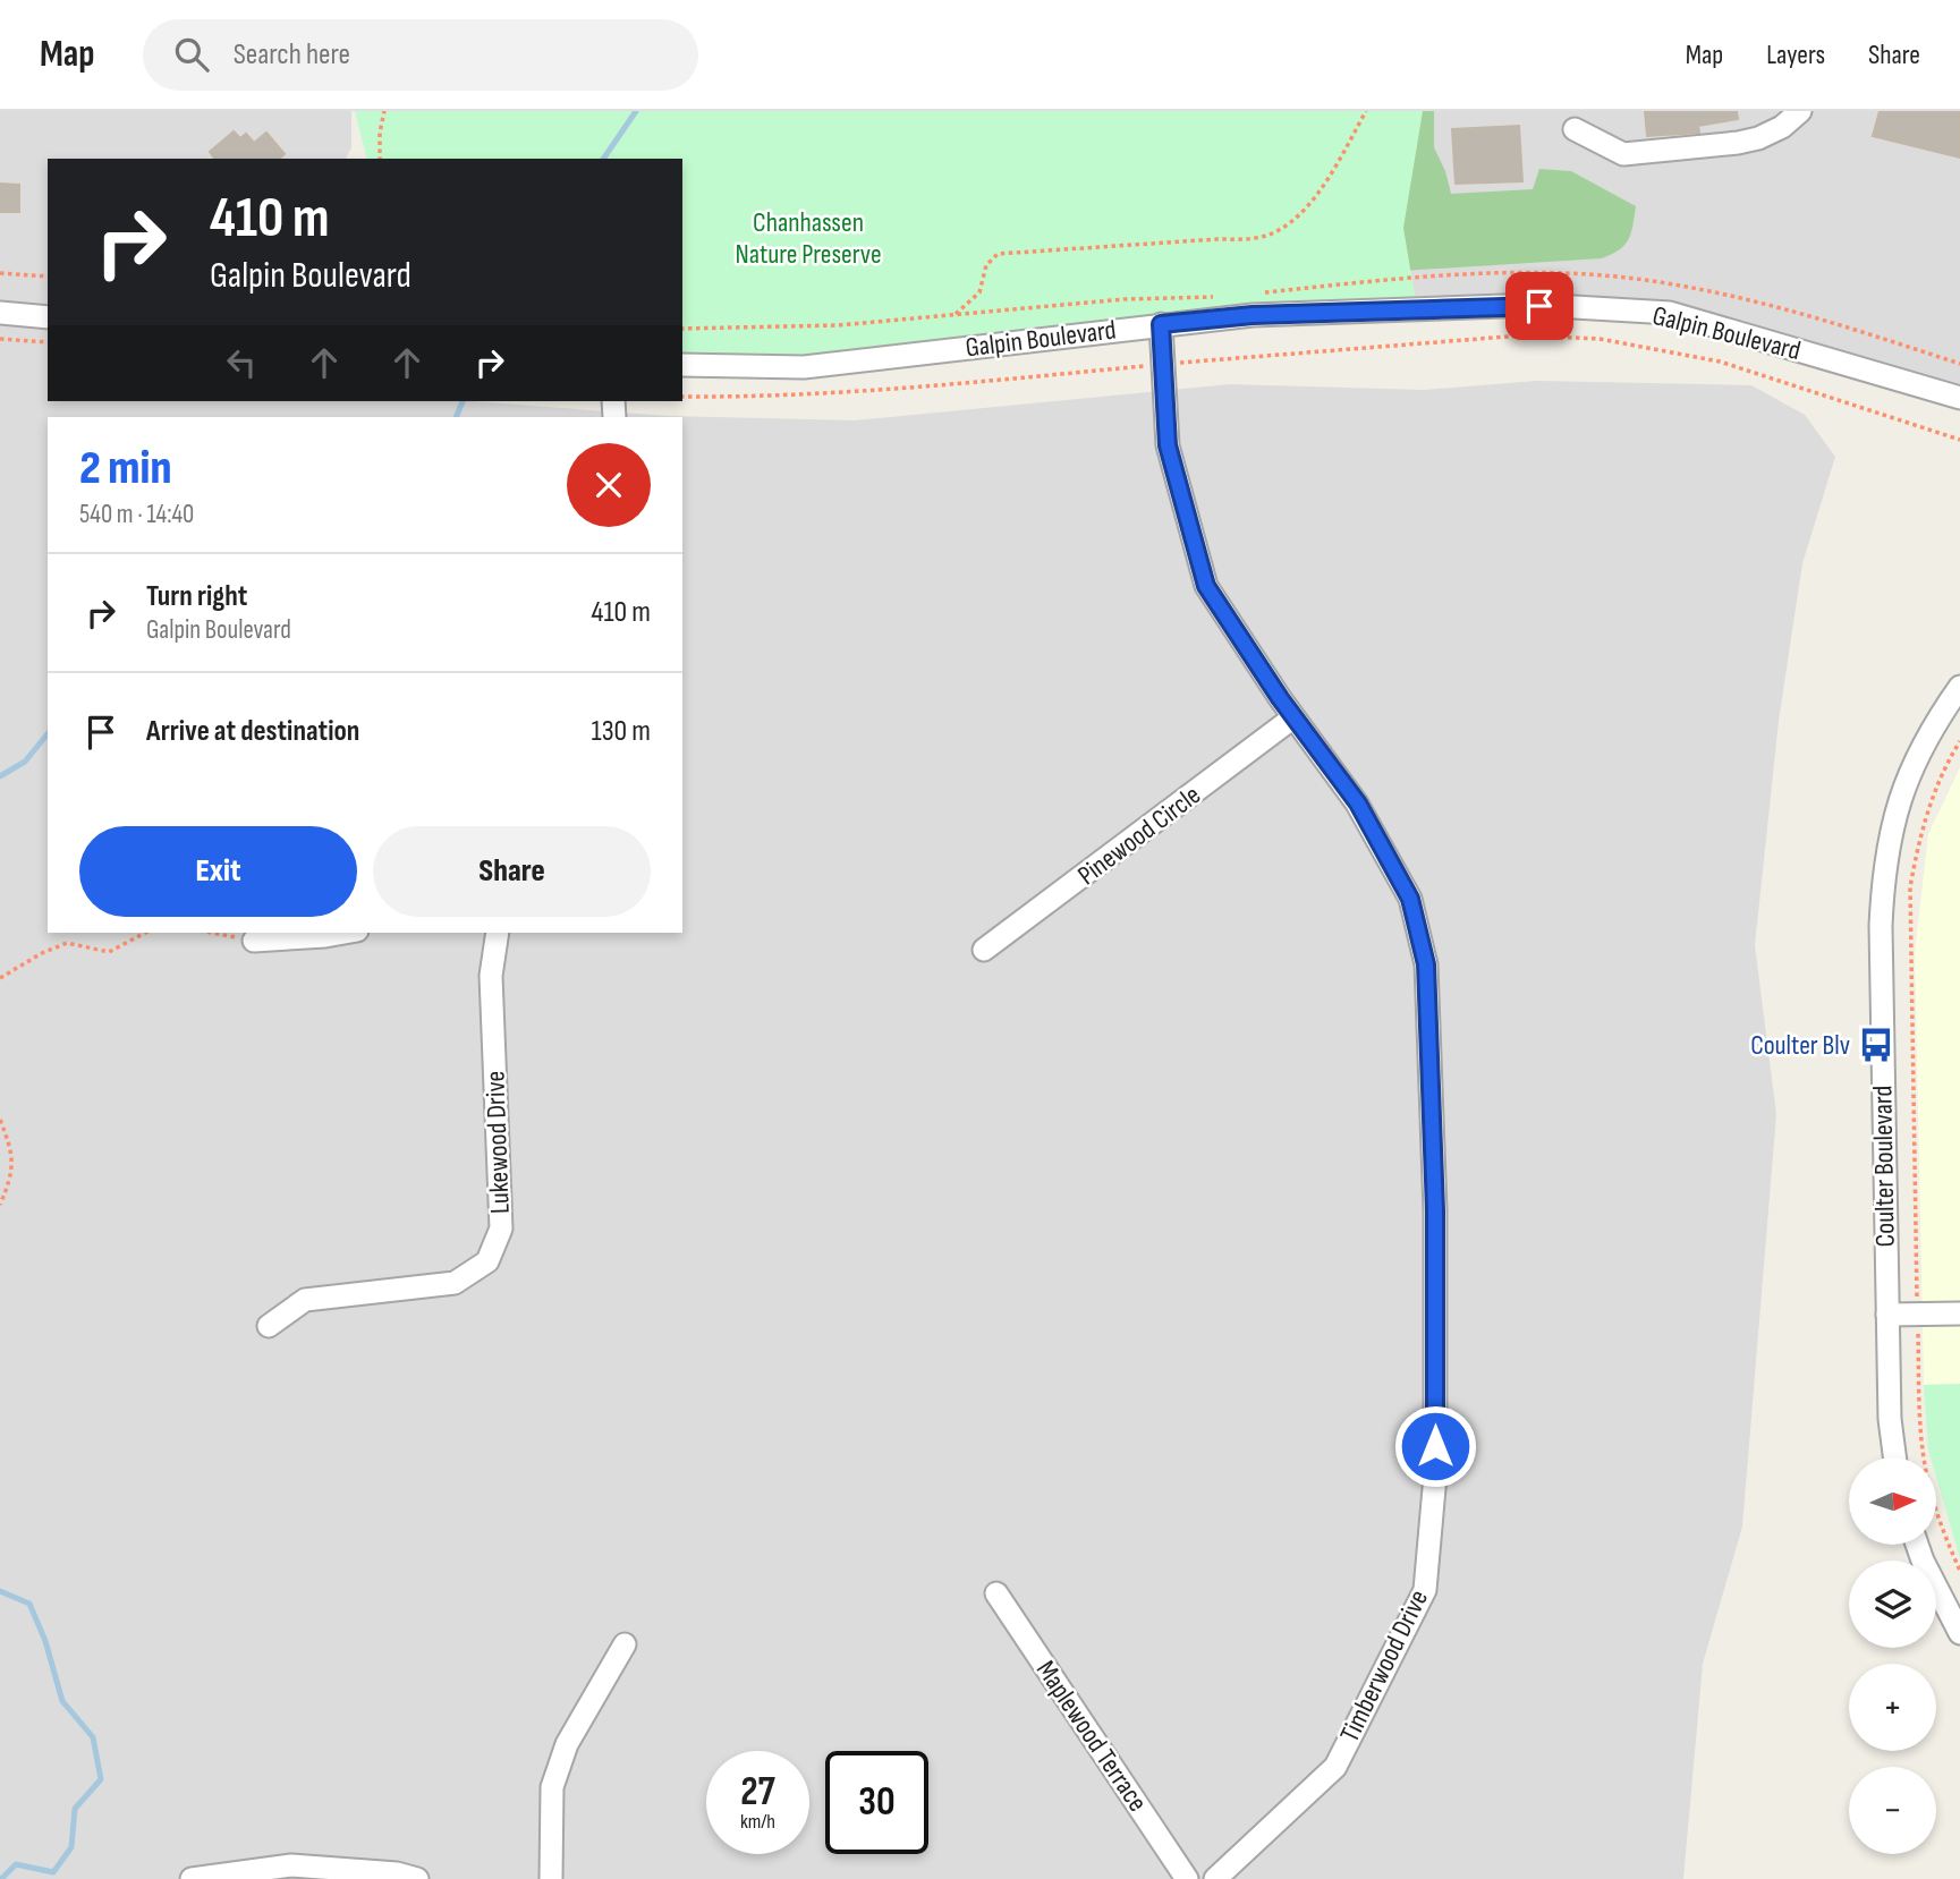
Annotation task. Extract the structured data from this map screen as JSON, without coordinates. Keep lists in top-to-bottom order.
{
  "streets": {
    "street": [
      "Galpin Boulevard",
      "Pinewood Circle",
      "Lukewood Drive",
      "Coulter Boulevard",
      "Timberwood Drive",
      "Maplewood Terrace"
    ]
  },
  "crossings": [
    ["Galpin Boulevard", "Timberwood Drive"],
    ["Pinewood Circle", "Timberwood Drive"]
  ],
  "parks": ["Chanhassen Nature Preserve"],
  "places": {
    "bus stop": ["Coulter Blv"]
  },
  "north": "right",
  "page": {
    "header": "Map",
    "search": "Search here",
    "nav": ["Map", "Layers", "Share"],
    "turn": ["410 m", "Galpin Boulevard"],
    "heading": ["2 min", "540 m · 14:40"],
    "list": [
      {
        "name": "Turn right",
        "note": "Galpin Boulevard",
        "value": "410 m"
      },
      {
        "name": "Arrive at destination",
        "value": "130 m"
      }
    ],
    "buttons": ["Exit", "Share"],
    "map_buttons": ["+", "−"],
    "speed": "27 km/h",
    "limit": "30"
  }
}
